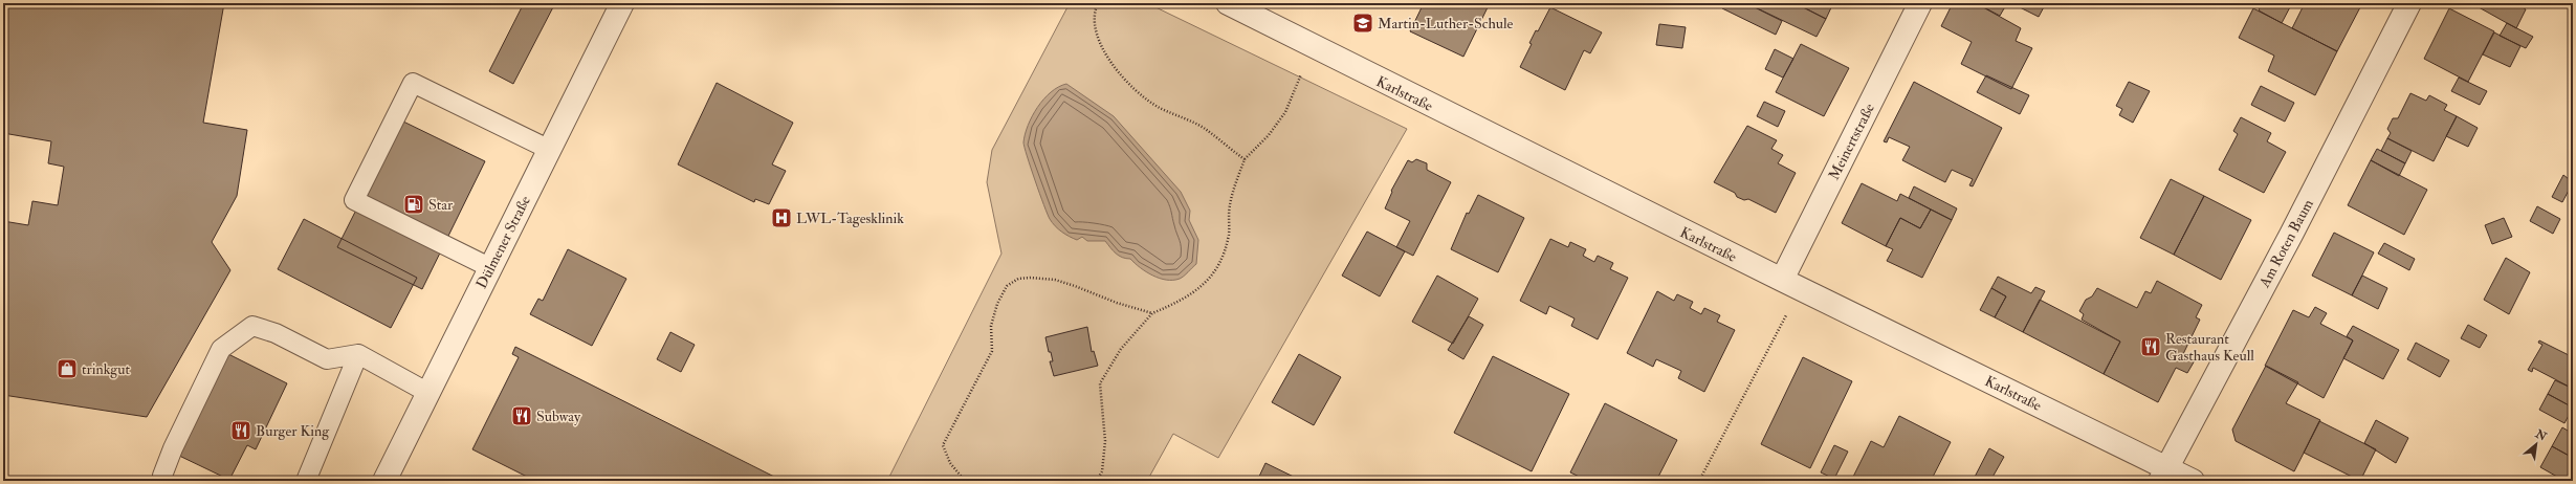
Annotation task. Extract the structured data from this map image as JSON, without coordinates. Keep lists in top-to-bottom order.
{
  "streets": {
    "street": [
      "Karlstraße",
      "Meinertstraße",
      "Dülmener Straße",
      "Am Roten Baum"
    ]
  },
  "crossings": [
    ["Karlstraße", "Meinertstraße"],
    ["Karlstraße", "Am Roten Baum"]
  ],
  "places": {
    "school or university": ["Martin-Luther-Schule"],
    "fuel station": ["Star"],
    "hospital": ["LWL-Tagesklinik"],
    "restaurant": ["Restaurant Gasthaus Keull", "Subway", "Burger King"],
    "shop": ["trinkgut"]
  },
  "north": "top right"
}
